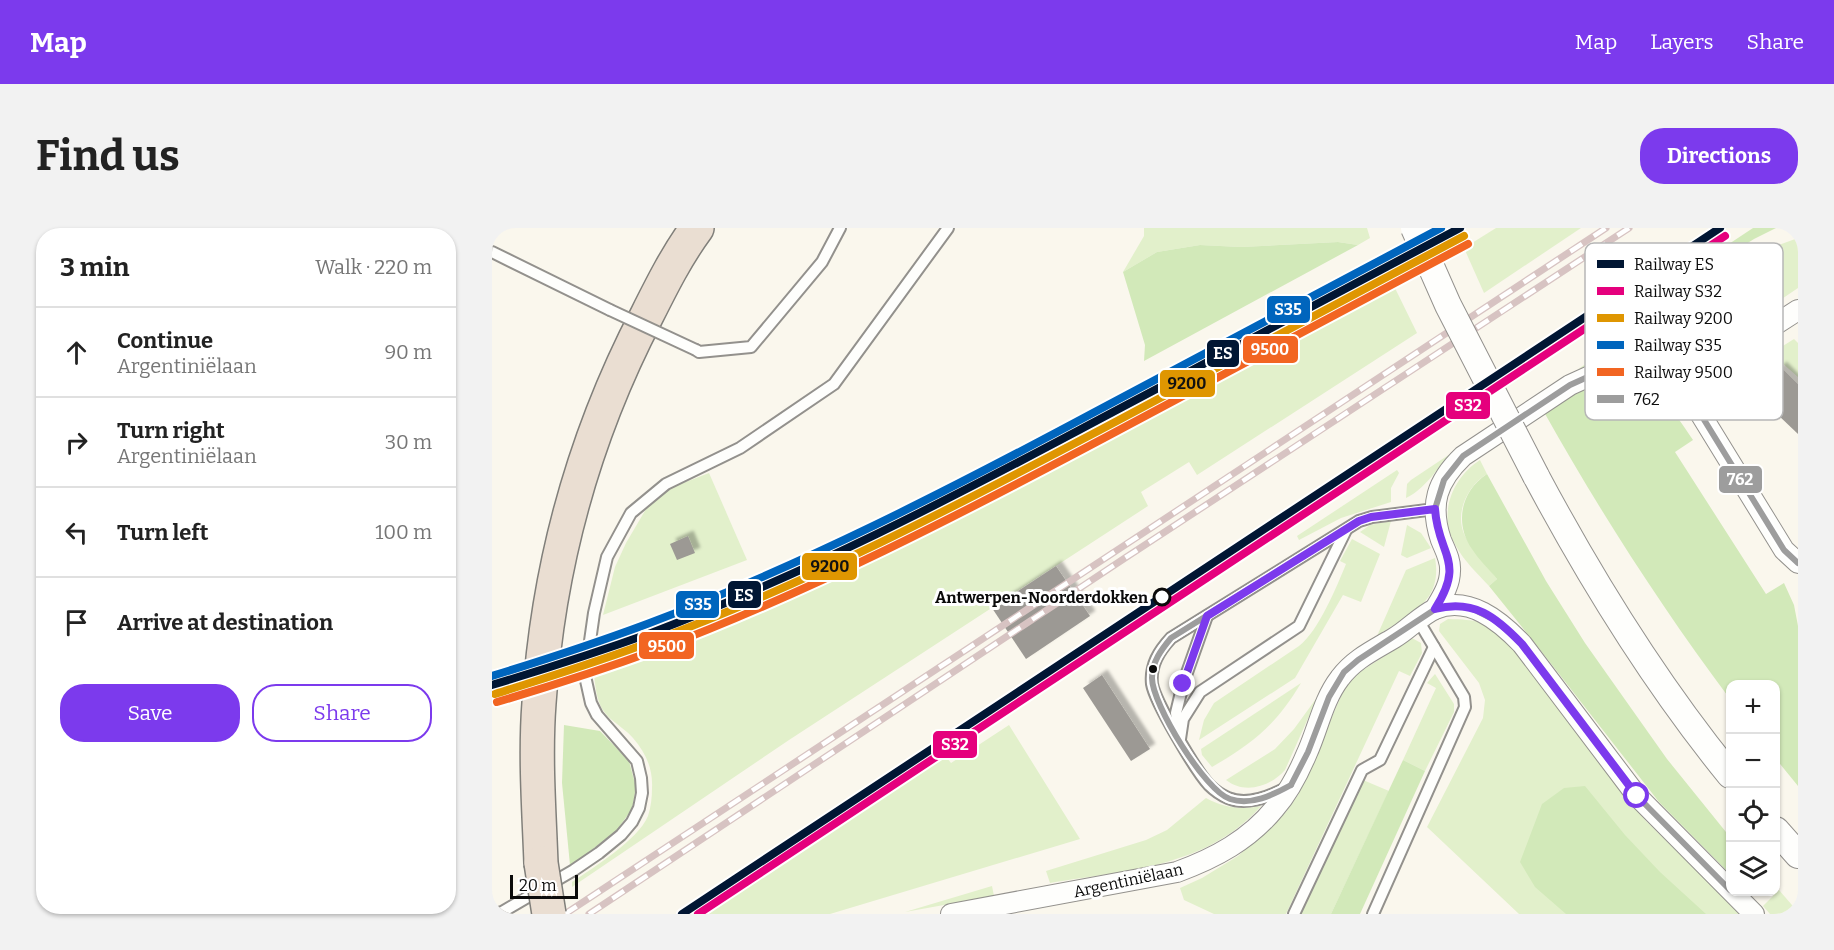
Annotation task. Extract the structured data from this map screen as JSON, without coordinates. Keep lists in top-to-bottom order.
{
  "streets": {
    "street": ["Argentiniëlaan"]
  },
  "places": ["Antwerpen-Noorderdokken"],
  "lines": [
    "rail line ES",
    "rail line S35",
    "rail line S32",
    "rail line 9200",
    "rail line 9500",
    "transit line 762"
  ],
  "legend": [
    "Railway ES",
    "Railway S32",
    "Railway 9200",
    "Railway S35",
    "Railway 9500",
    "762"
  ],
  "scale_bar": "20 m",
  "page": {
    "header": "Map",
    "nav": ["Map", "Layers", "Share"],
    "buttons": [
      "Directions",
      ["Save", "Share"]
    ],
    "title": "Find us",
    "heading": ["3 min", "Walk · 220 m"],
    "list": [
      ["Continue", "Argentiniëlaan", "90 m"],
      ["Turn right", "Argentiniëlaan", "30 m"],
      ["Turn left", "100 m"],
      "Arrive at destination"
    ],
    "map_buttons": ["+", "−"],
    "scale": "20 m"
  }
}
